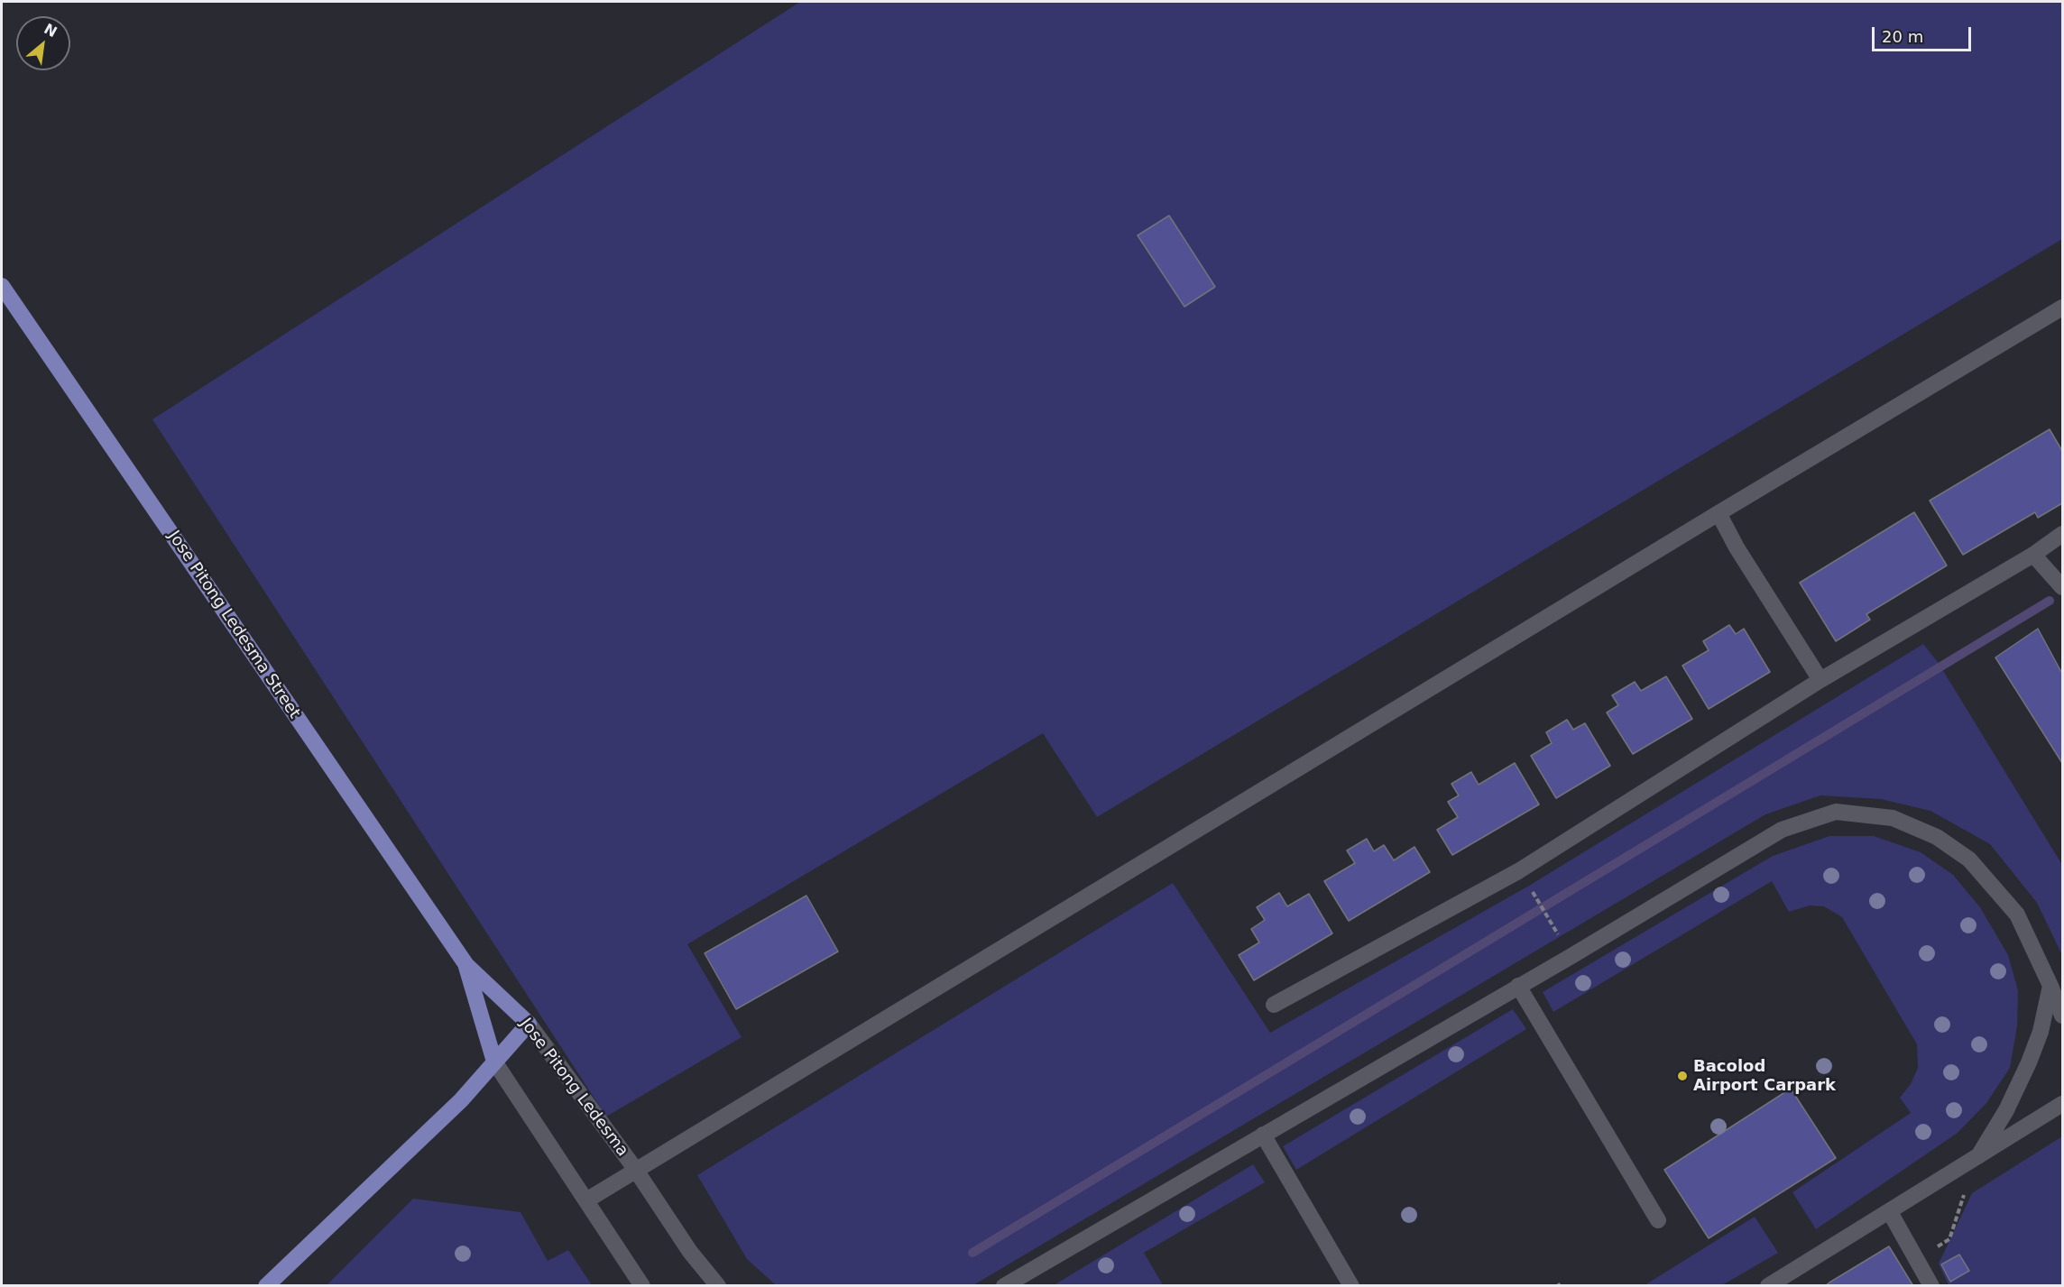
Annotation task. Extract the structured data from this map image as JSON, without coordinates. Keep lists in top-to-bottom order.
{
  "streets": {
    "main road": ["Jose Pitong Ledesma Street", "Jose Pitong Ledesma"]
  },
  "crossings": [
    ["Jose Pitong Ledesma Street", "Jose Pitong Ledesma"]
  ],
  "places": ["Bacolod Airport Carpark"],
  "scale_bar": "20 m",
  "north": "top right"
}
